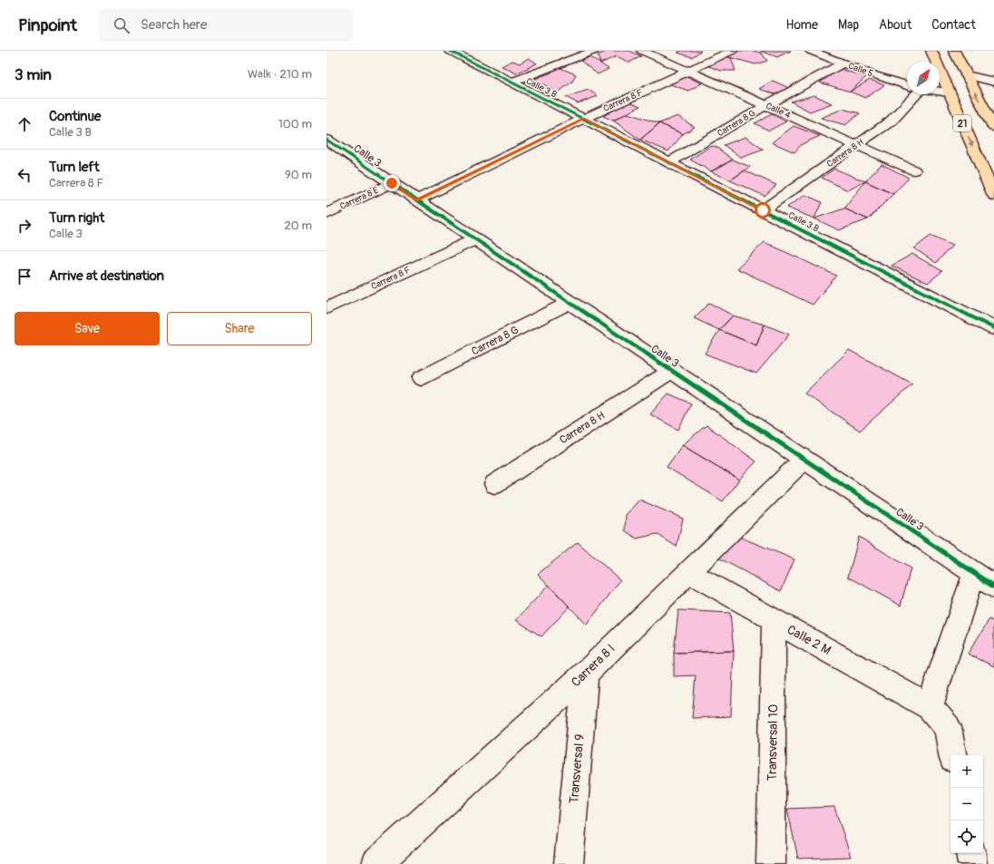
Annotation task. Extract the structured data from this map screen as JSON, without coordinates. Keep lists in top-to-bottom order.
{
  "streets": {
    "main road": ["21"],
    "street": [
      "Calle 5",
      "Calle 3 B",
      "Carrera 8 F",
      "Calle 4",
      "Carrera 8 G",
      "Carrera 8 H",
      "Calle 3",
      "Carrera 8 E",
      "Calle 2 M",
      "Carrera 8 I",
      "Transversal 10",
      "Transversal 9"
    ]
  },
  "crossings": [
    ["Calle 5", "Carrera 8 G"],
    ["Calle 3 B", "Carrera 8 F"],
    ["Calle 3 B", "Carrera 8 G"],
    ["Calle 3 B", "Carrera 8 H"],
    ["Carrera 8 F", "Calle 4"],
    ["Carrera 8 F", "Calle 3"],
    ["Calle 4", "Carrera 8 G"],
    ["Calle 4", "Carrera 8 H"],
    ["Carrera 8 G", "Calle 3"],
    ["Carrera 8 H", "Calle 3"],
    ["Calle 3", "Carrera 8 E"],
    ["Calle 3", "Carrera 8 I"],
    ["Calle 2 M", "Carrera 8 I"],
    ["Calle 2 M", "Transversal 10"],
    ["Carrera 8 I", "Transversal 9"]
  ],
  "north": "top right",
  "page": {
    "header": "Pinpoint",
    "search": "Search here",
    "nav": [
      "Home",
      "Map",
      "About",
      "Contact"
    ],
    "heading": ["3 min", "Walk · 210 m"],
    "list": [
      ["Continue", "Calle 3 B", "100 m"],
      ["Turn left", "Carrera 8 F", "90 m"],
      ["Turn right", "Calle 3", "20 m"],
      "Arrive at destination"
    ],
    "buttons": ["Save", "Share"],
    "map_buttons": ["+", "−"]
  }
}
